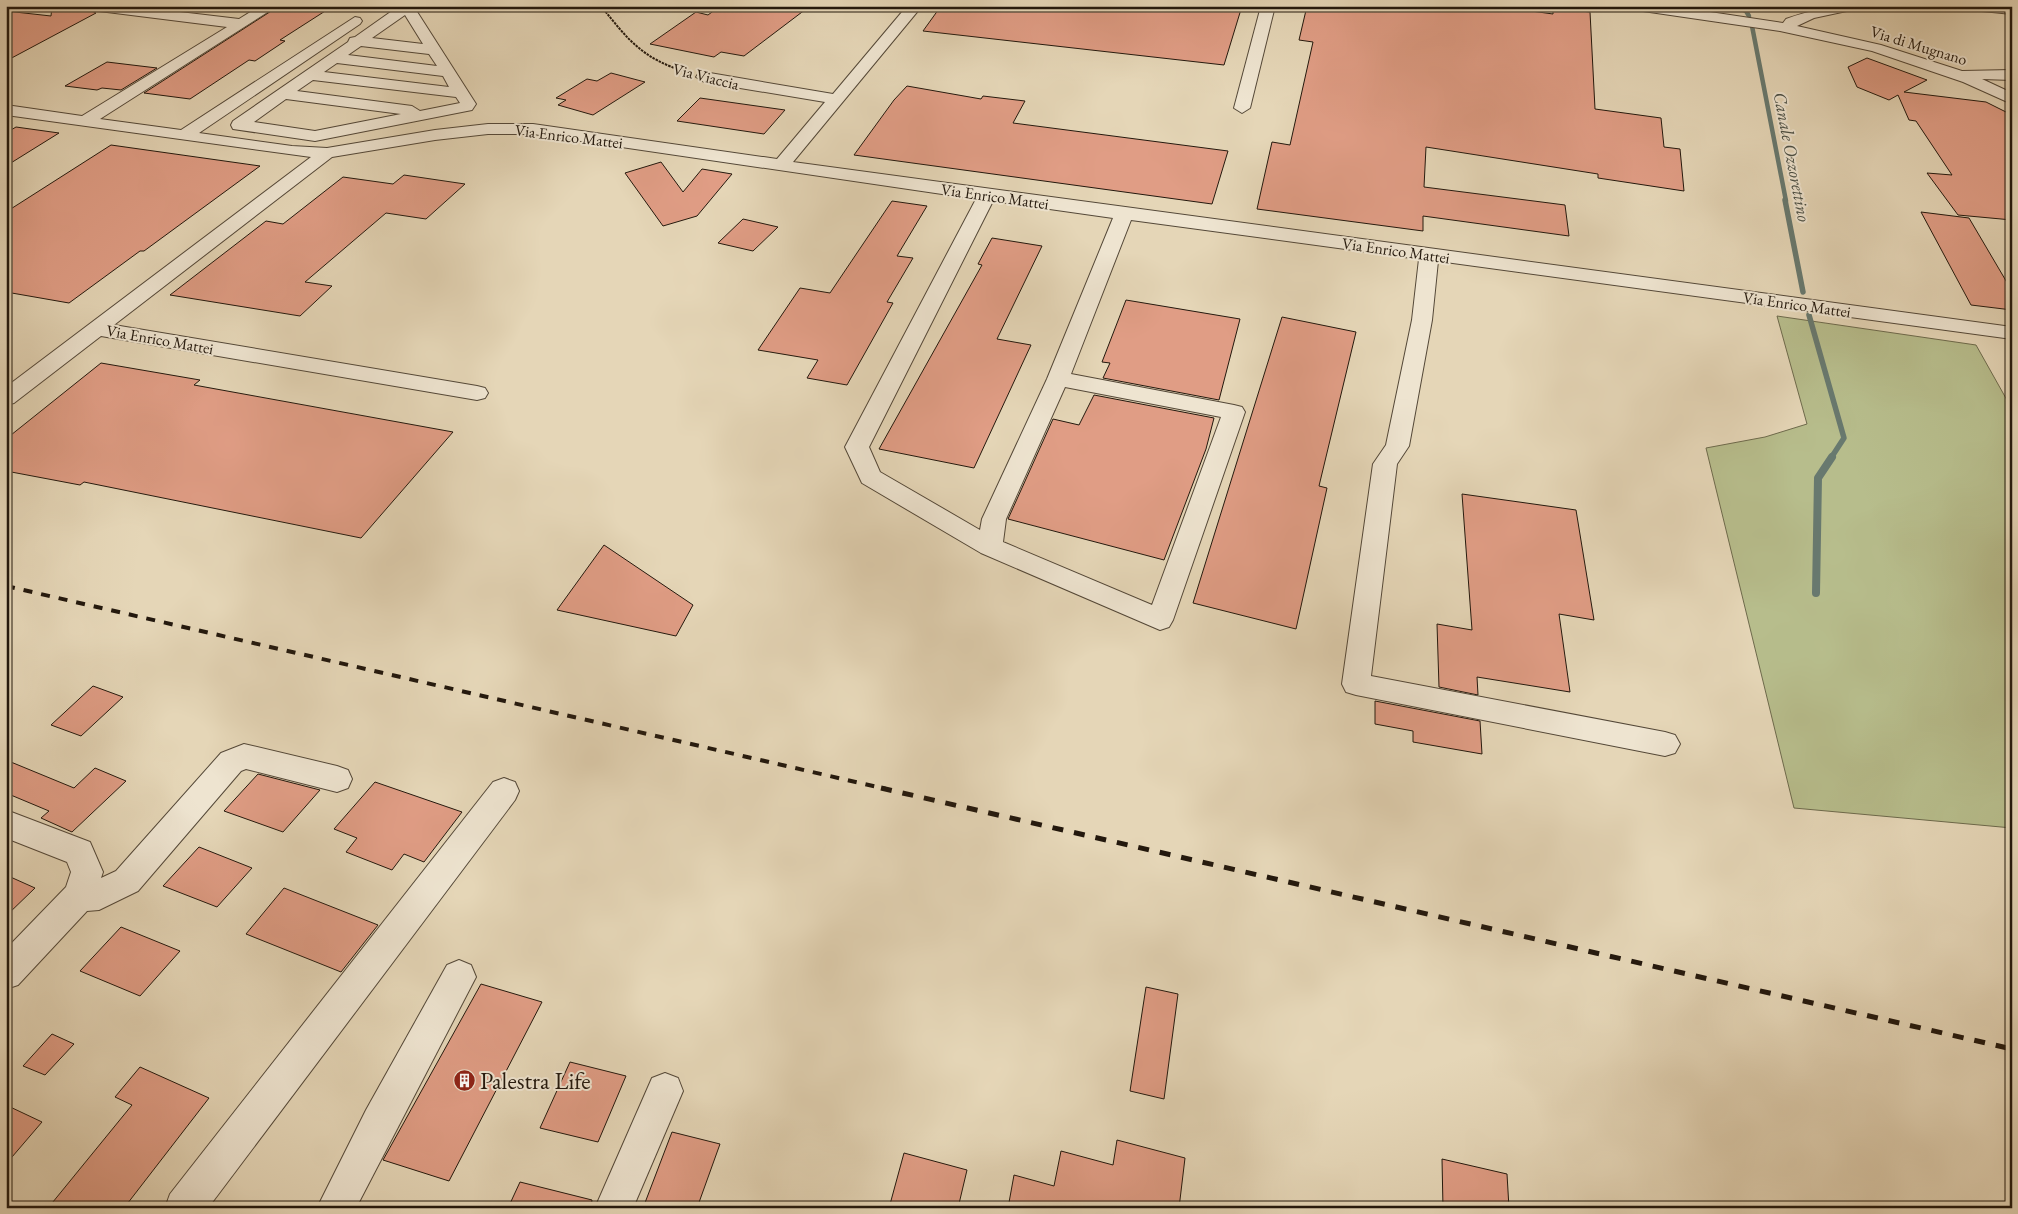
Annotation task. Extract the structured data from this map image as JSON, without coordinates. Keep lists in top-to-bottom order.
{
  "streets": {
    "street": ["Via di Mugnano", "Via Viaccia", "Via Enrico Mattei"]
  },
  "water": ["Canale Ozzorettino"],
  "places": {
    "building": ["Palestra Life"]
  }
}
